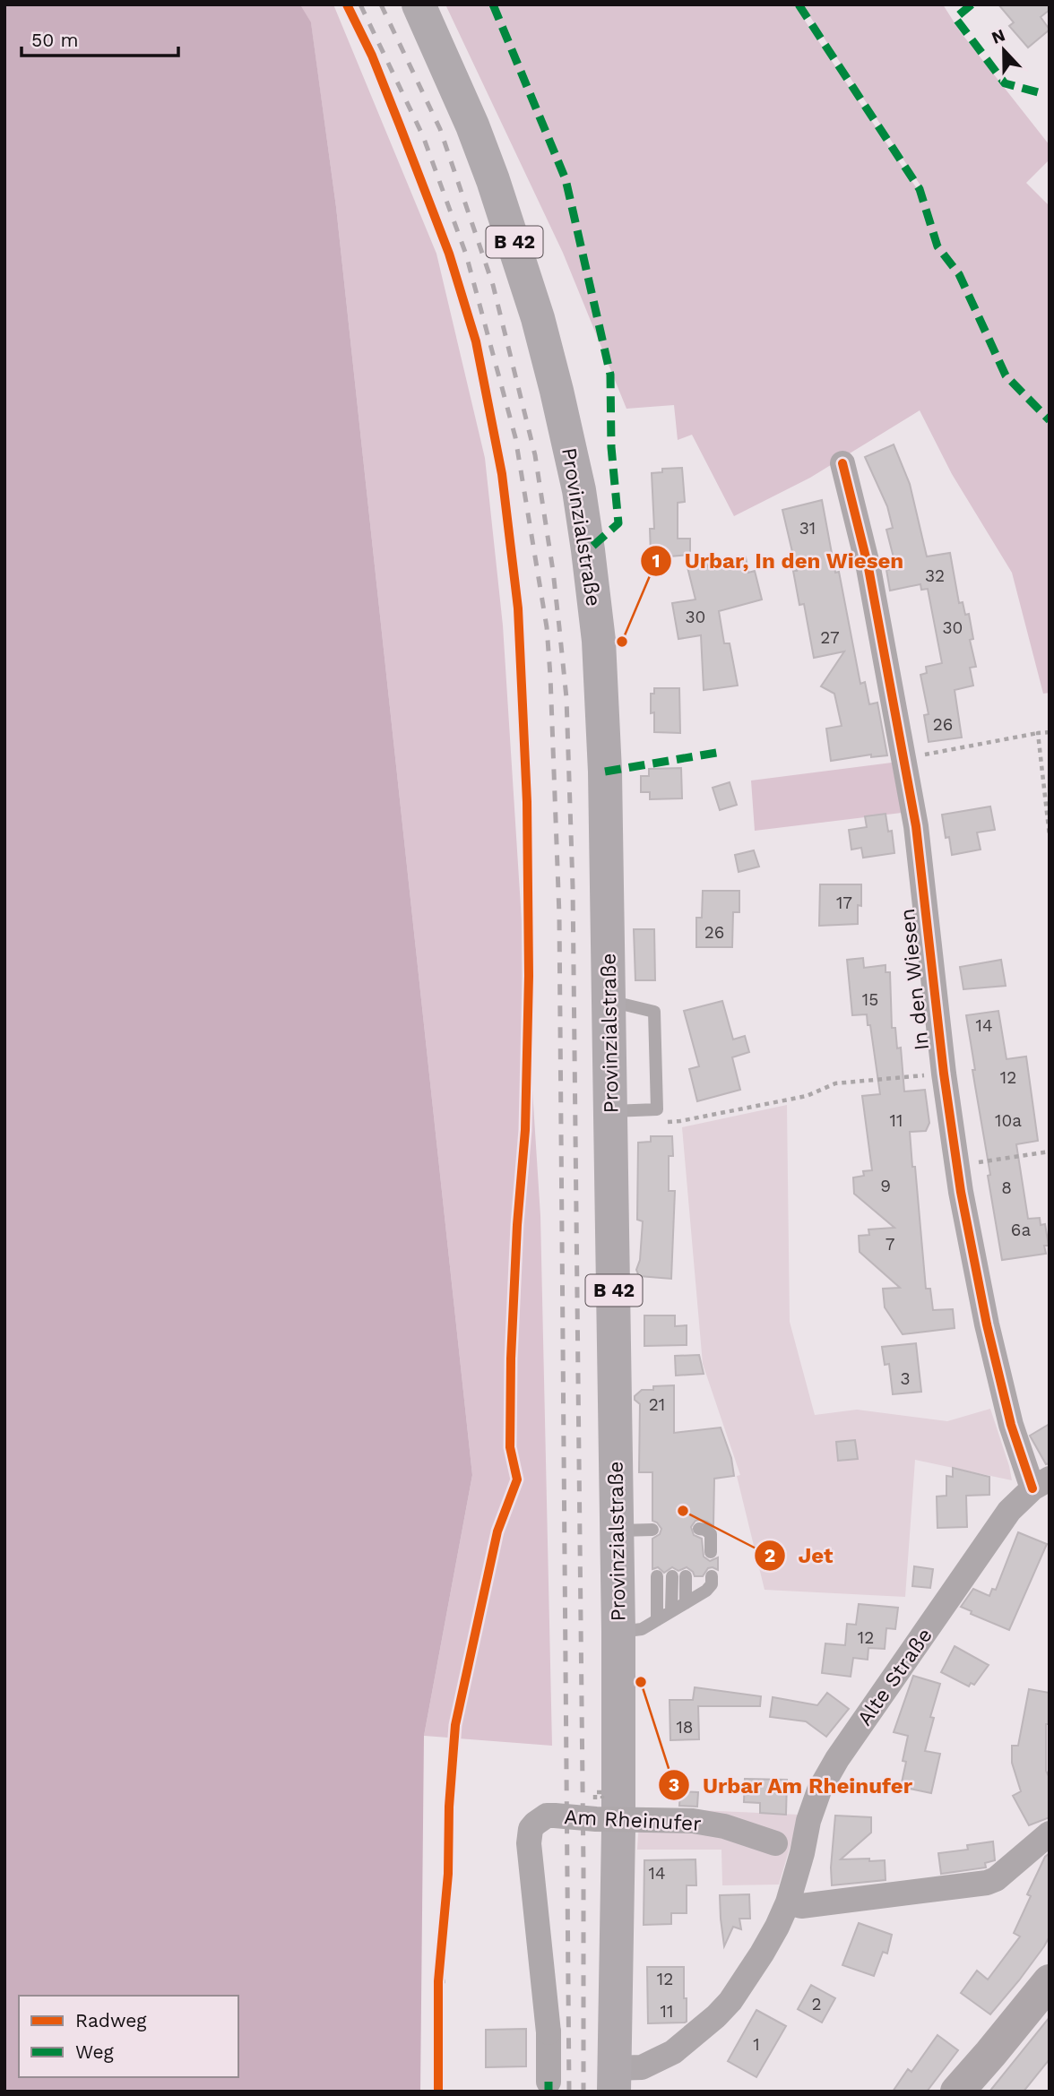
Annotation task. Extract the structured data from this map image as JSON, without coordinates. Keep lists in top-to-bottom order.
{
  "streets": {
    "main road": ["B 42", "Provinzialstraße"],
    "street": ["In den Wiesen", "Alte Straße", "Am Rheinufer"]
  },
  "crossings": [
    ["Provinzialstraße", "Alte Straße"],
    ["In den Wiesen", "Alte Straße"],
    ["Alte Straße", "Am Rheinufer"]
  ],
  "places": ["Urbar, In den Wiesen", "Jet", "Urbar Am Rheinufer"],
  "house_numbers": [
    "31",
    "32",
    "30",
    "30",
    "27",
    "26",
    "17",
    "26",
    "15",
    "14",
    "12",
    "11",
    "10a",
    "9",
    "8",
    "6a",
    "7",
    "3",
    "21",
    "12",
    "18",
    "14",
    "12",
    "2",
    "11",
    "1"
  ],
  "legend": ["Radweg", "Weg"],
  "scale_bar": "50 m",
  "north": "top"
}
